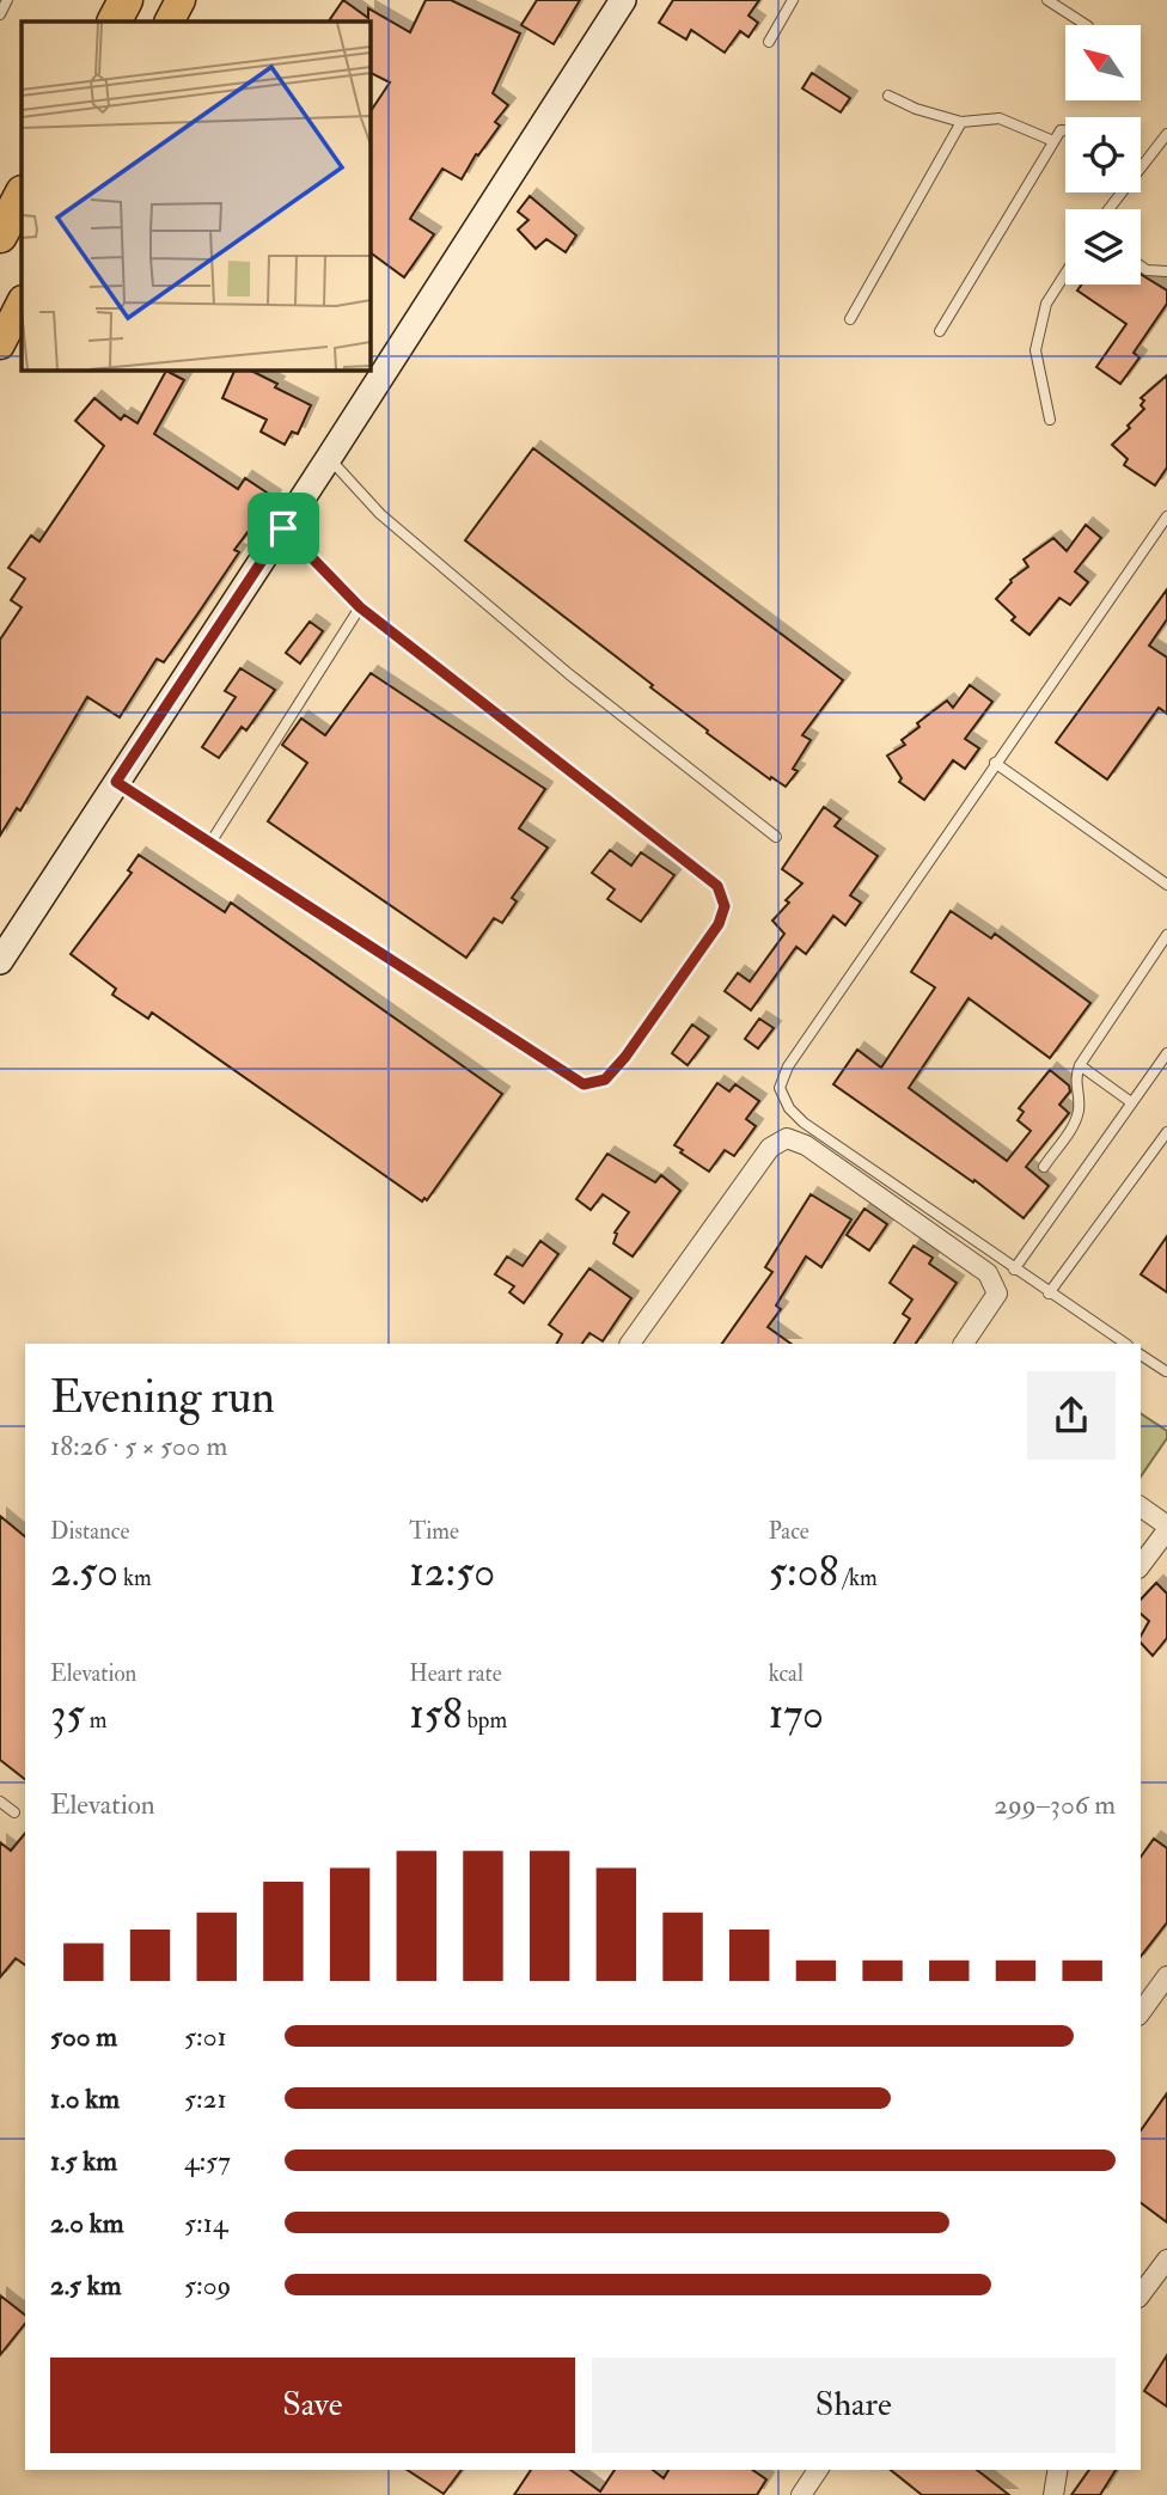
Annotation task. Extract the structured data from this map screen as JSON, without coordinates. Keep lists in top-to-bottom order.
{
  "north": "top left",
  "page": {
    "heading": ["Evening run", "18:26 · 5 × 500 m"],
    "stats": [
      ["Distance", "2.50 km"],
      ["Time", "12:50"],
      ["Pace", "5:08 /km"],
      ["Elevation", "35 m"],
      ["Heart rate", "158 bpm"],
      ["kcal", "170"]
    ],
    "chart": ["Elevation", "299–306 m"],
    "list": [
      {
        "name": "500 m",
        "note": "5:01"
      },
      {
        "name": "1.0 km",
        "note": "5:21"
      },
      {
        "name": "1.5 km",
        "note": "4:57"
      },
      {
        "name": "2.0 km",
        "note": "5:14"
      },
      {
        "name": "2.5 km",
        "note": "5:09"
      }
    ],
    "buttons": ["Save", "Share"]
  }
}
